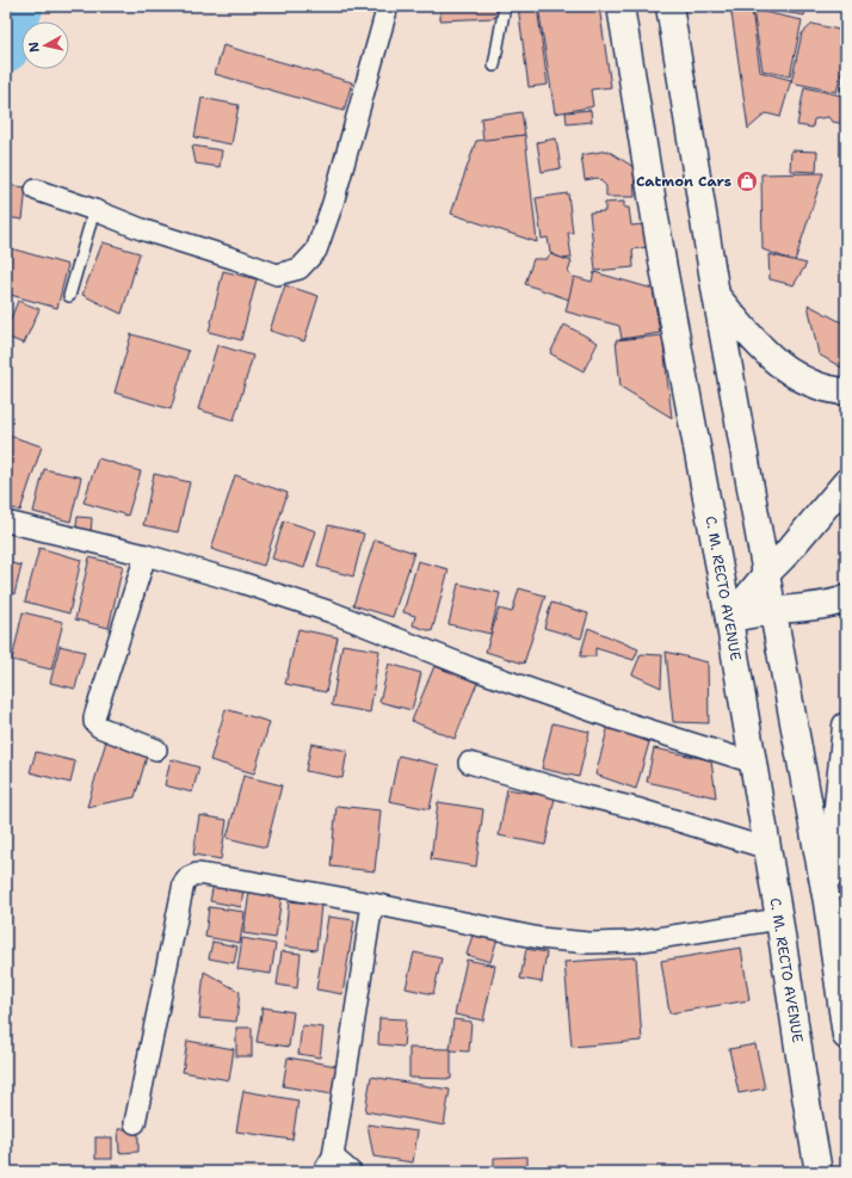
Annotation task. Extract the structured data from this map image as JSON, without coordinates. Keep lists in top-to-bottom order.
{
  "streets": {
    "main road": ["C. M. RECTO AVENUE"]
  },
  "places": {
    "shop": ["Catmon Cars"]
  },
  "north": "left"
}
